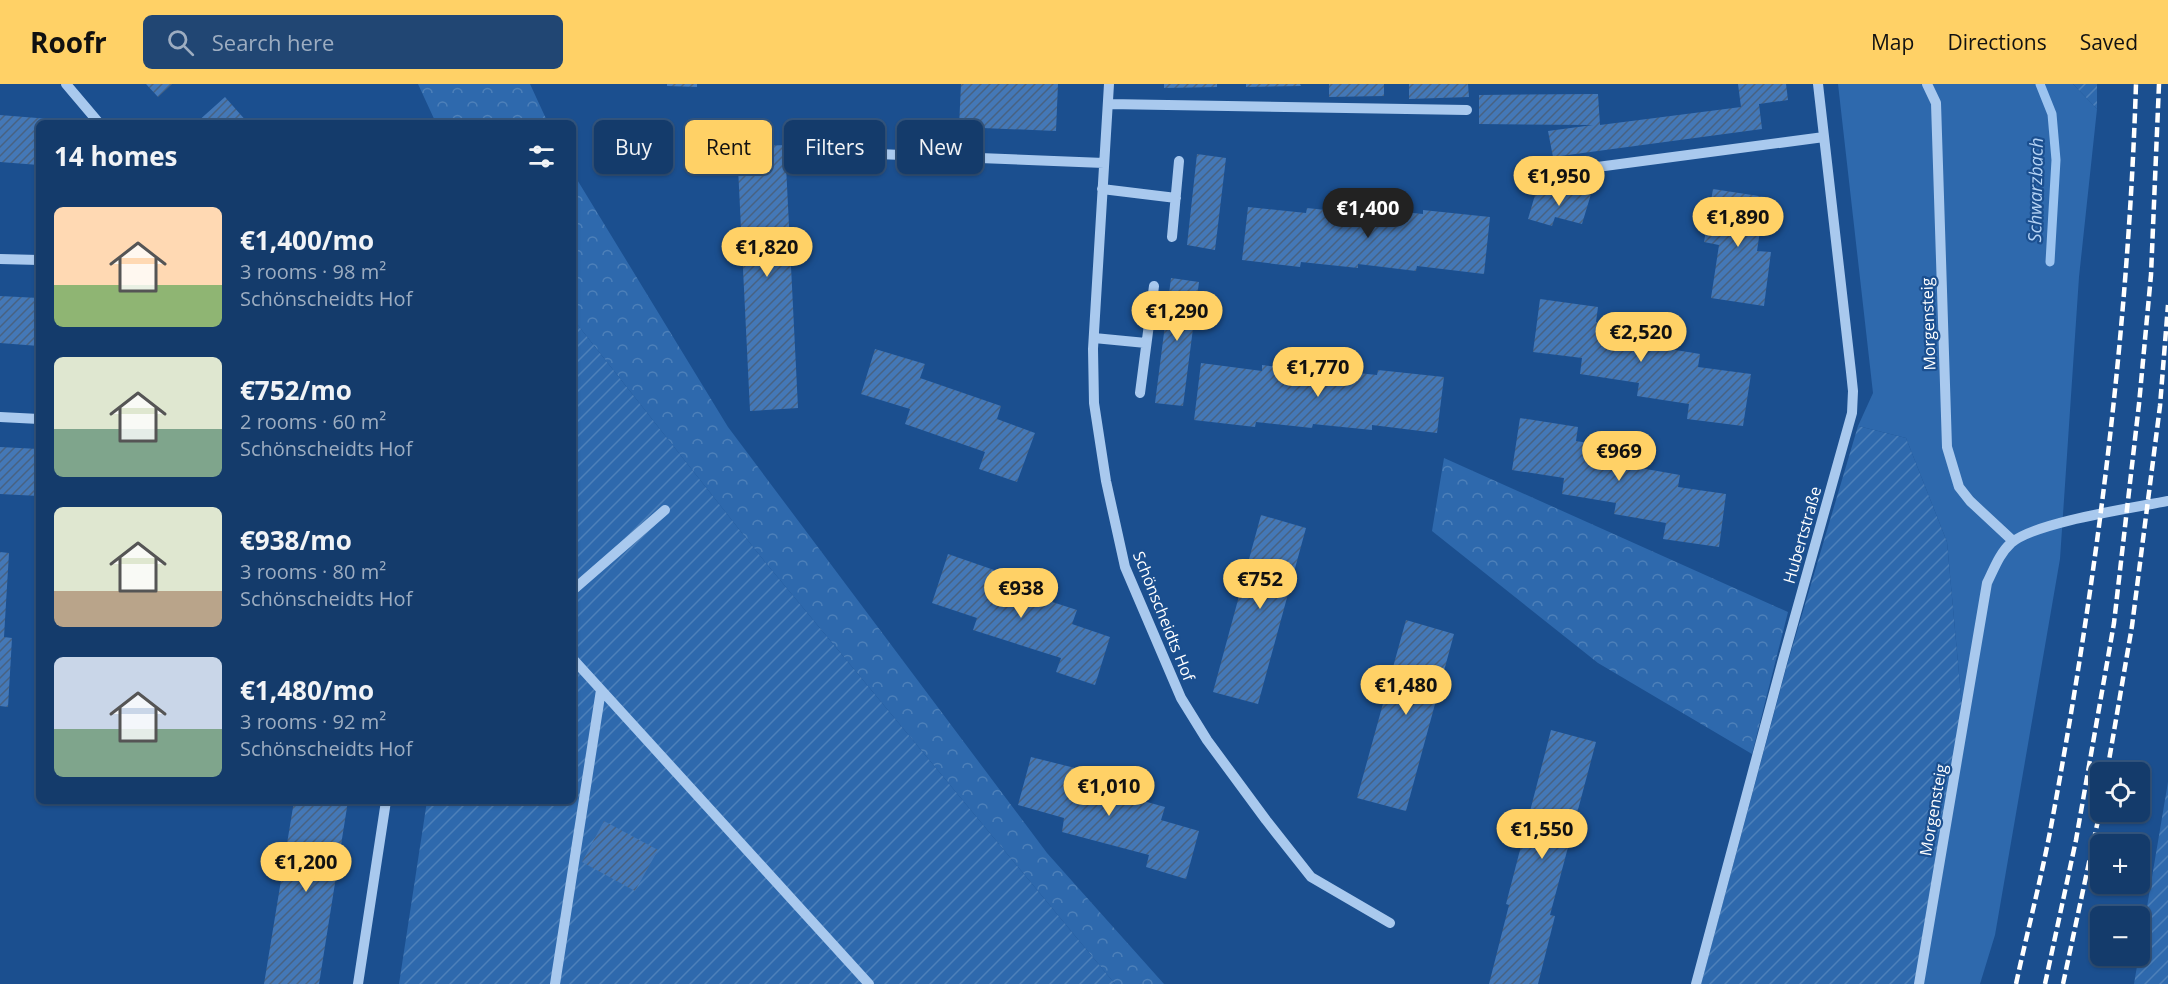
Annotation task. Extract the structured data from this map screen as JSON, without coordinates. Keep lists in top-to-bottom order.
{
  "streets": {
    "street": ["Morgensteig", "Hubertstraße", "Schönscheidts Hof"]
  },
  "water": ["Schwarzbach"],
  "page": {
    "header": "Roofr",
    "search": "Search here",
    "nav": ["Map", "Directions", "Saved"],
    "chip": [
      "Buy",
      "Rent",
      "Filters",
      "New"
    ],
    "heading": "14 homes",
    "price": [
      "€1,950",
      "€1,400",
      "€1,890",
      "€1,820",
      "€1,290",
      "€2,520",
      "€1,770",
      "€969",
      "€752",
      "€938",
      "€1,480",
      "€1,010",
      "€1,550",
      "€1,200"
    ],
    "list": [
      {
        "name": "€1,400/mo",
        "note": "3 rooms · 98 m² · Schönscheidts Hof"
      },
      {
        "name": "€752/mo",
        "note": "2 rooms · 60 m² · Schönscheidts Hof"
      },
      {
        "name": "€938/mo",
        "note": "3 rooms · 80 m² · Schönscheidts Hof"
      },
      {
        "name": "€1,480/mo",
        "note": "3 rooms · 92 m² · Schönscheidts Hof"
      }
    ],
    "map_buttons": ["+", "−"]
  }
}
